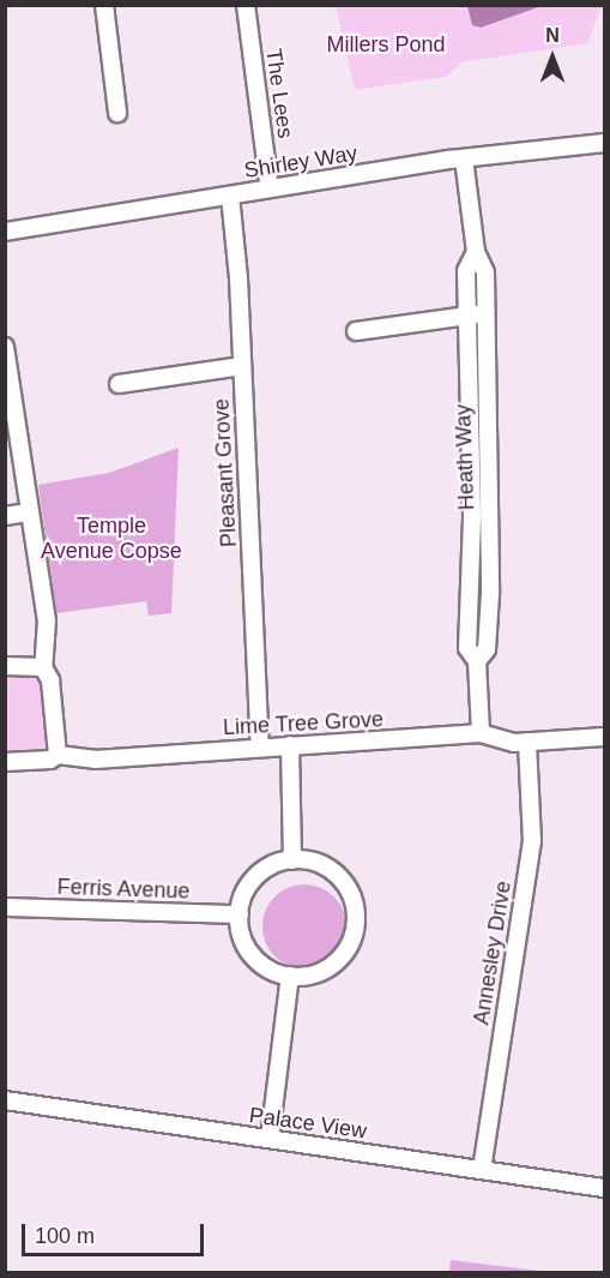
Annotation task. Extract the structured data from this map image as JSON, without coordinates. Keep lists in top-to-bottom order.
{
  "streets": {
    "street": [
      "The Lees",
      "Shirley Way",
      "Heath Way",
      "Pleasant Grove",
      "Lime Tree Grove",
      "Ferris Avenue",
      "Annesley Drive",
      "Palace View"
    ]
  },
  "crossings": [
    ["The Lees", "Shirley Way"],
    ["Shirley Way", "Heath Way"],
    ["Shirley Way", "Pleasant Grove"],
    ["Heath Way", "Lime Tree Grove"],
    ["Pleasant Grove", "Lime Tree Grove"],
    ["Lime Tree Grove", "Annesley Drive"],
    ["Annesley Drive", "Palace View"]
  ],
  "parks": ["Millers Pond", "Temple Avenue Copse"],
  "scale_bar": "100 m",
  "north": "top"
}
